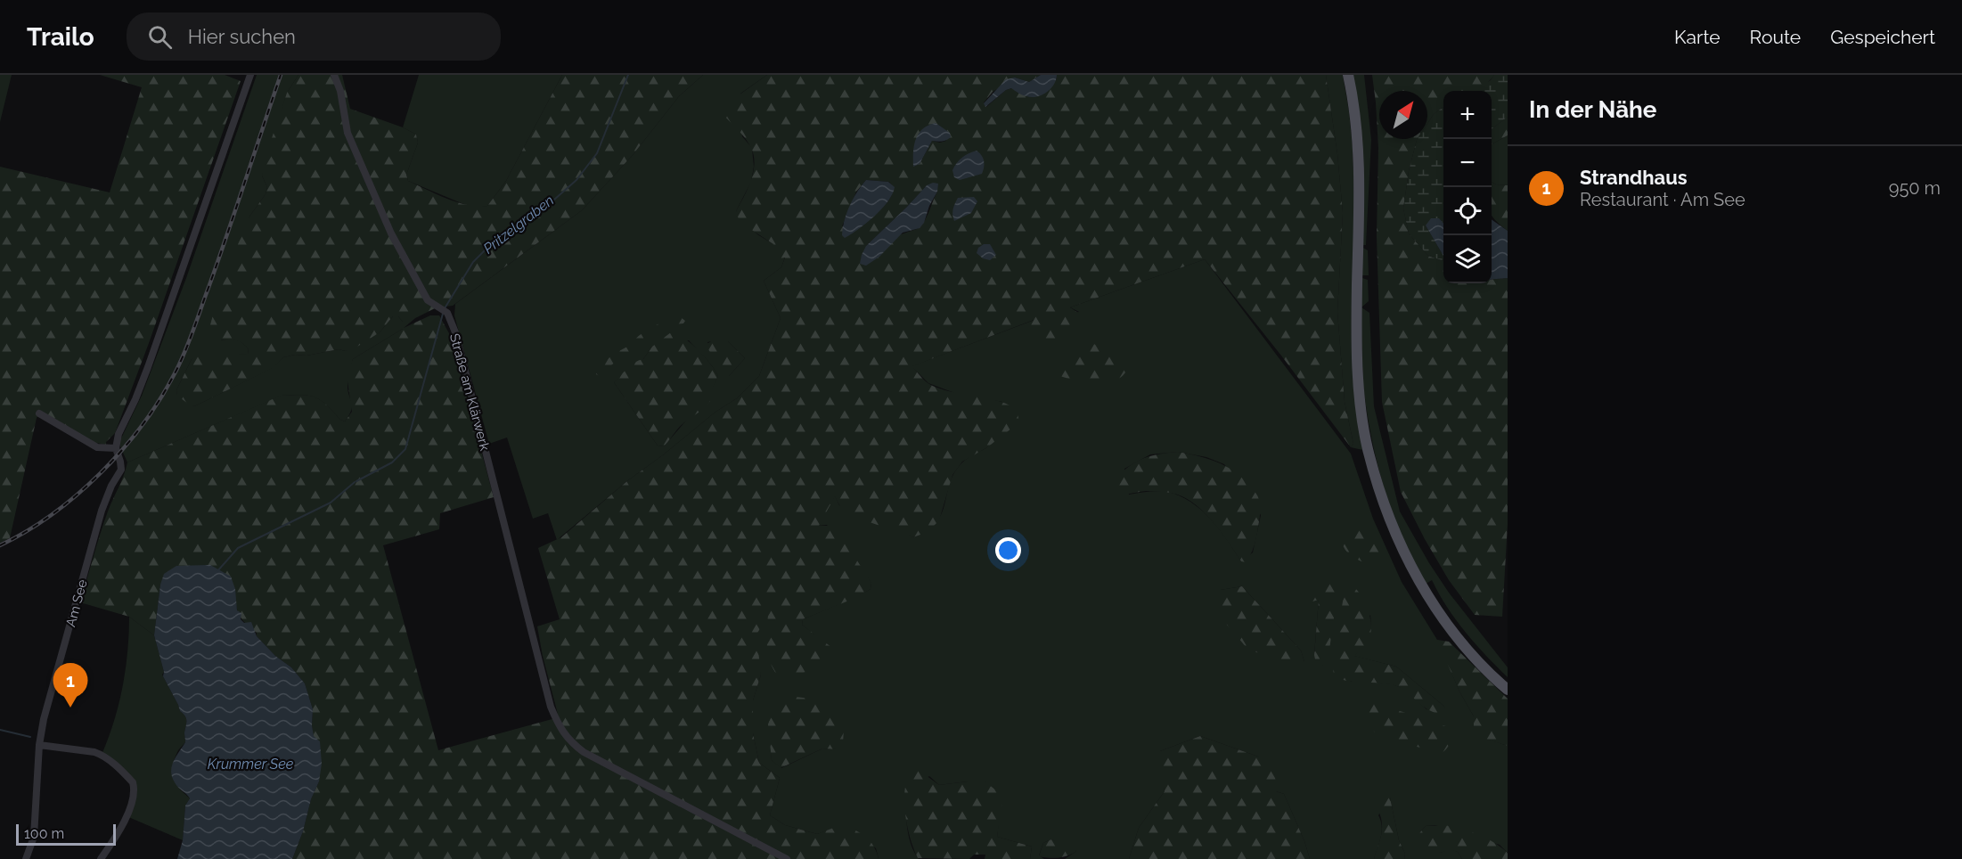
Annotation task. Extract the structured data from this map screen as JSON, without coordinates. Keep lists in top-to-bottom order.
{
  "streets": {
    "street": ["Straße am Klärwerk", "Am See"]
  },
  "water": ["Pritzelgraben", "Krummer See"],
  "scale_bar": "100 m",
  "north": "top right",
  "page": {
    "header": "Trailo",
    "search": "Hier suchen",
    "nav": ["Karte", "Route", "Gespeichert"],
    "heading": "In der Nähe",
    "map_buttons": ["+", "−"],
    "list": [
      {
        "mark": "1",
        "name": "Strandhaus",
        "note": "Restaurant · Am See",
        "value": "950 m"
      }
    ],
    "pins": "1",
    "scale": "100 m"
  }
}
